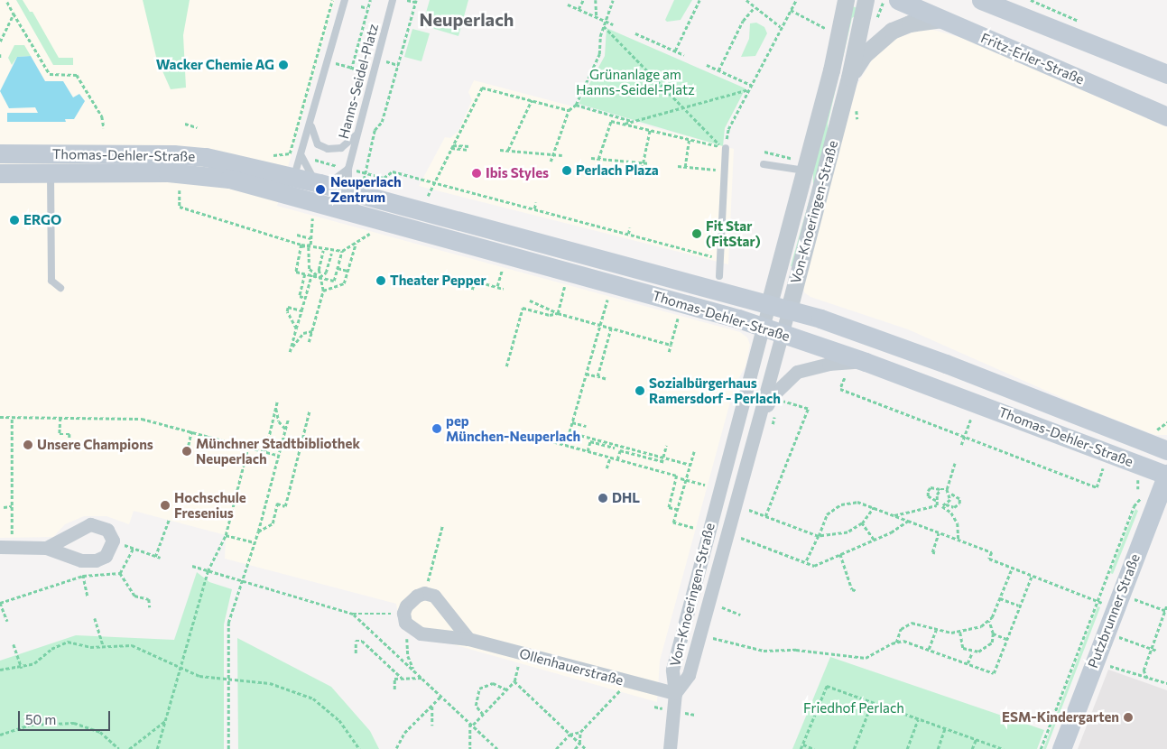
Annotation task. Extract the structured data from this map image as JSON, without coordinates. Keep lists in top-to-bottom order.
{
  "streets": {
    "main road": ["Fritz-Erler-Straße", "Thomas-Dehler-Straße", "Putzbrunner Straße"],
    "street": ["Von-Knoeringen-Straße", "Ollenhauerstraße"],
    "lane": ["Hanns-Seidel-Platz"]
  },
  "crossings": [
    ["Fritz-Erler-Straße", "Von-Knoeringen-Straße"],
    ["Hanns-Seidel-Platz", "Thomas-Dehler-Straße"],
    ["Thomas-Dehler-Straße", "Von-Knoeringen-Straße"],
    ["Thomas-Dehler-Straße", "Putzbrunner Straße"],
    ["Von-Knoeringen-Straße", "Ollenhauerstraße"]
  ],
  "districts": ["Neuperlach"],
  "parks": ["Grünanlage am Hanns-Seidel-Platz", "Friedhof Perlach"],
  "places": [
    "Wacker Chemie AG",
    "Perlach Plaza",
    "Ibis Styles",
    "Neuperlach Zentrum",
    "ERGO",
    "Fit Star (FitStar)",
    "Theater Pepper",
    "Sozialbürgerhaus Ramersdorf - Perlach",
    "pep München-Neuperlach",
    "Unsere Champions",
    "Münchner Stadtbibliothek Neuperlach",
    "DHL",
    "Hochschule Fresenius",
    "ESM-Kindergarten"
  ],
  "scale_bar": "50 m"
}
